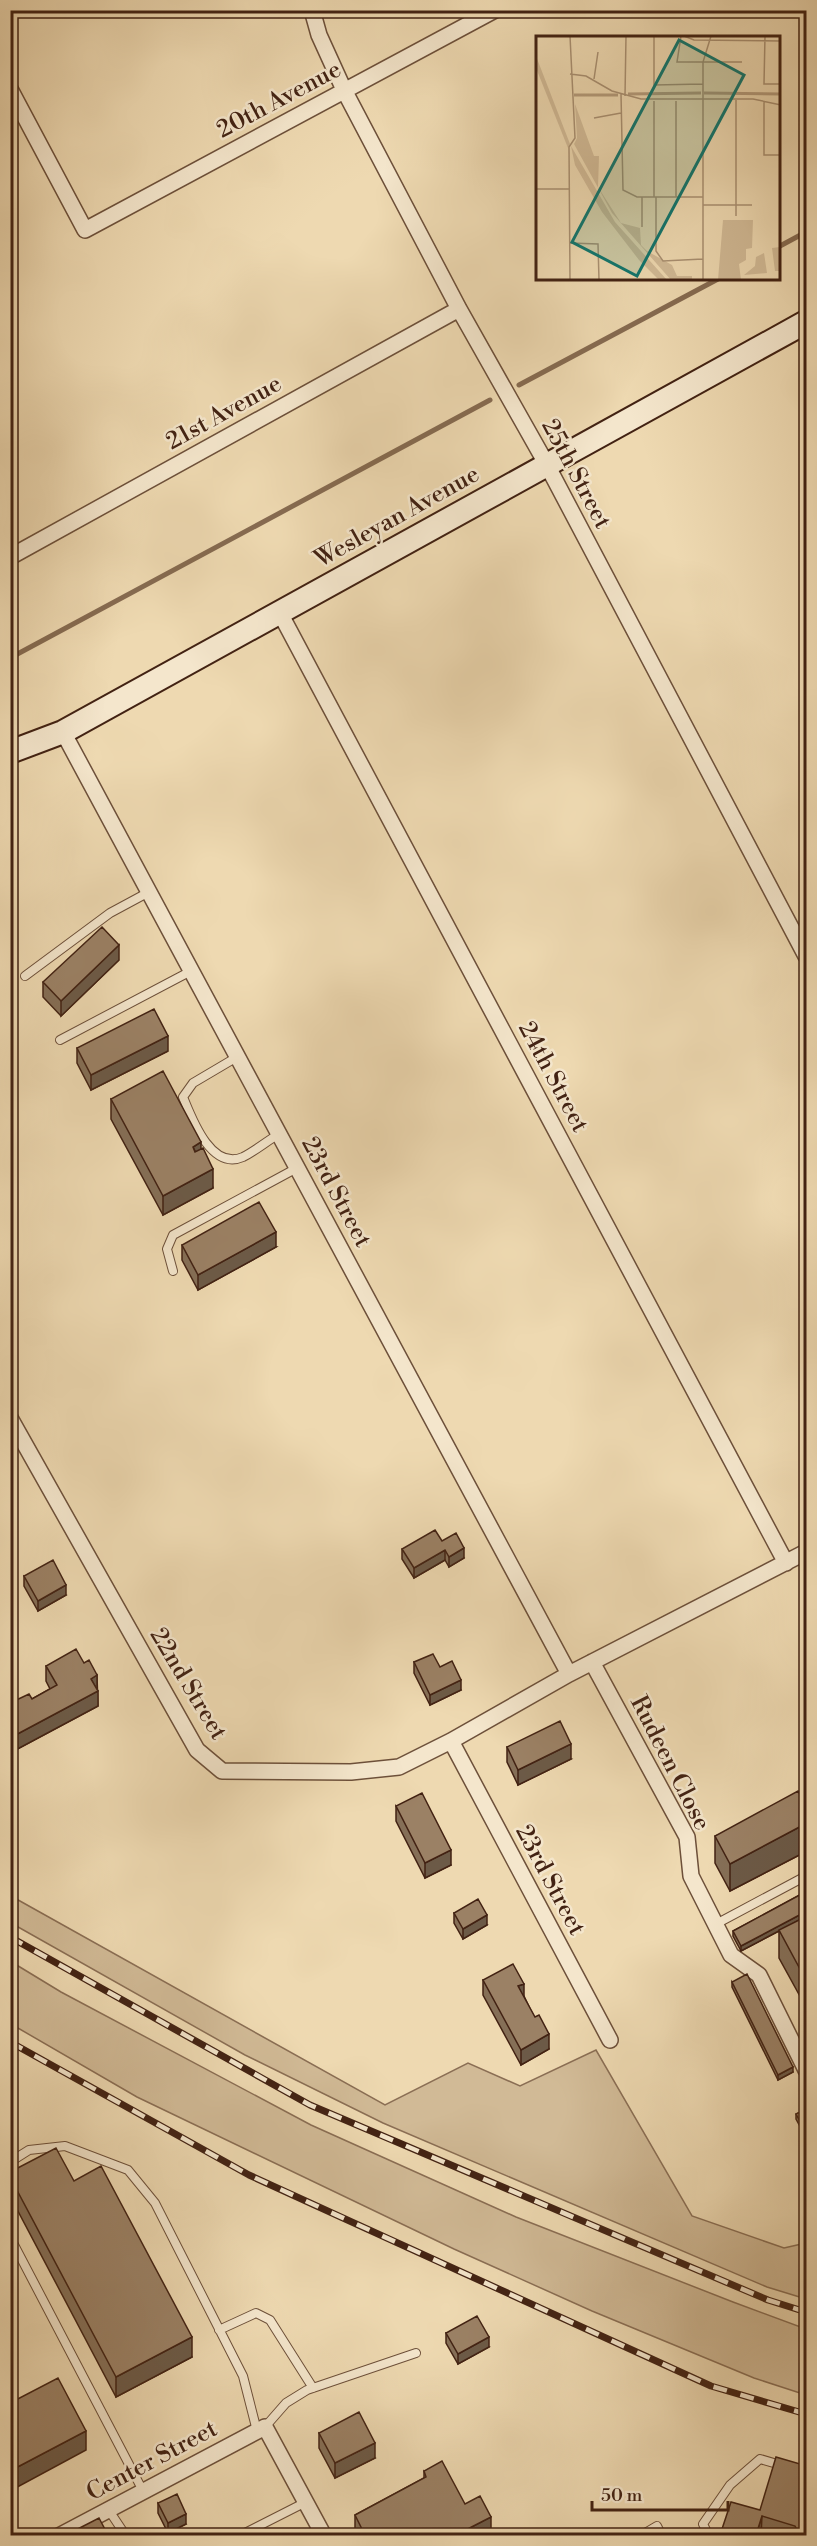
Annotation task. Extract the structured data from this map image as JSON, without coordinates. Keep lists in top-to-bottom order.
{
  "streets": {
    "street": [
      "20th Avenue",
      "21st Avenue",
      "25th Street",
      "Wesleyan Avenue",
      "24th Street",
      "23rd Street",
      "22nd Street",
      "Rudeen Close",
      "Center Street"
    ]
  },
  "crossings": [
    ["20th Avenue", "25th Street"],
    ["21st Avenue", "25th Street"],
    ["25th Street", "Wesleyan Avenue"],
    ["Wesleyan Avenue", "24th Street"],
    ["Wesleyan Avenue", "23rd Street"],
    ["24th Street", "22nd Street"],
    ["23rd Street", "22nd Street"],
    ["22nd Street", "Rudeen Close"]
  ],
  "scale_bar": "50 m"
}
